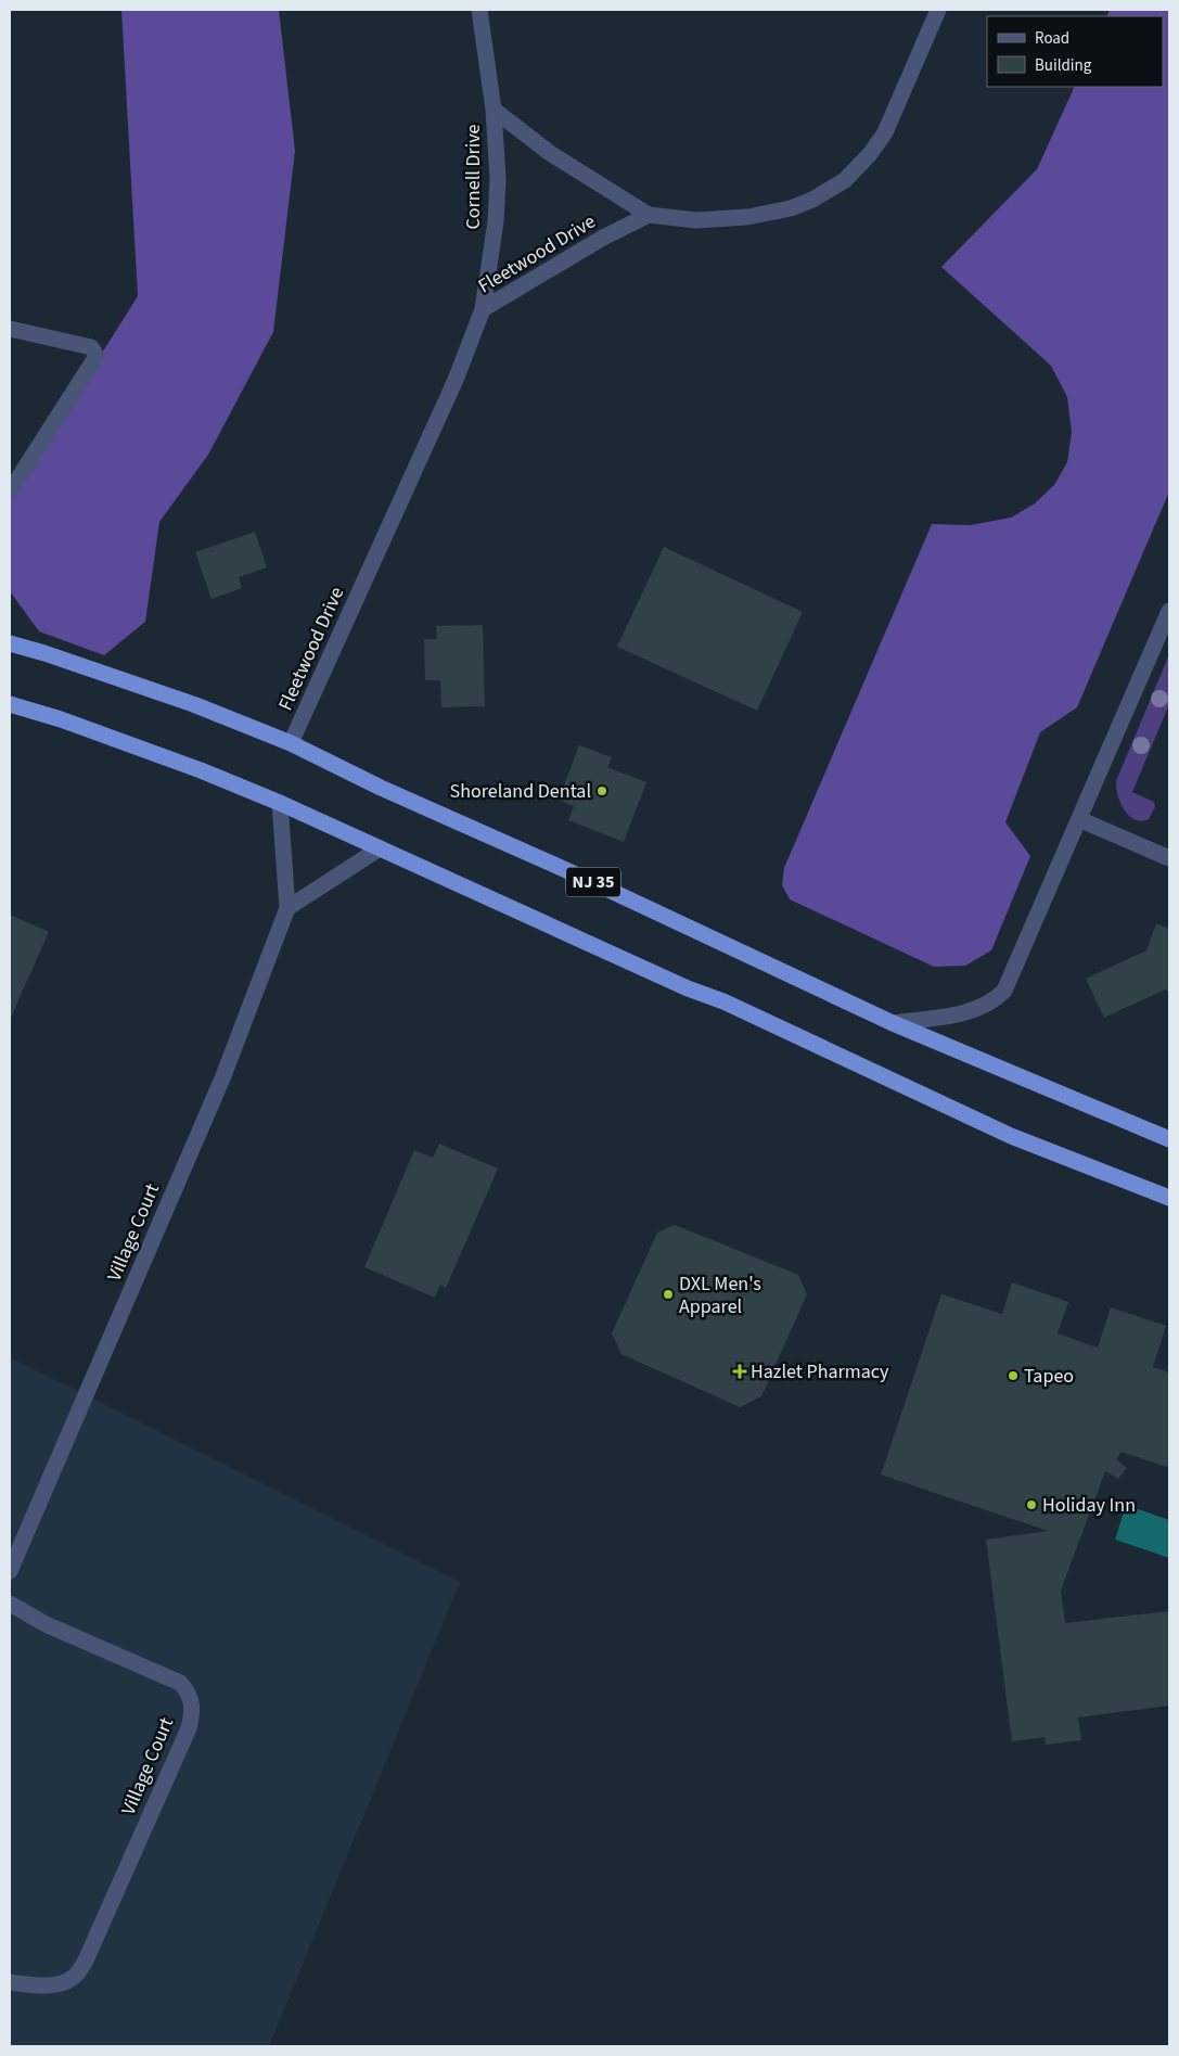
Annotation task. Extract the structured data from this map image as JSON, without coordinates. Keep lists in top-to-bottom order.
{
  "streets": {
    "highway": ["NJ 35"],
    "street": ["Cornell Drive", "Fleetwood Drive", "Village Court"]
  },
  "crossings": [
    ["Cornell Drive", "Fleetwood Drive"],
    ["Fleetwood Drive", "NJ 35"]
  ],
  "places": {
    "other": [
      "Shoreland Dental",
      "DXL Men's Apparel",
      "Tapeo",
      "Holiday Inn"
    ],
    "health": ["Hazlet Pharmacy"]
  },
  "legend": ["Road", "Building"]
}
